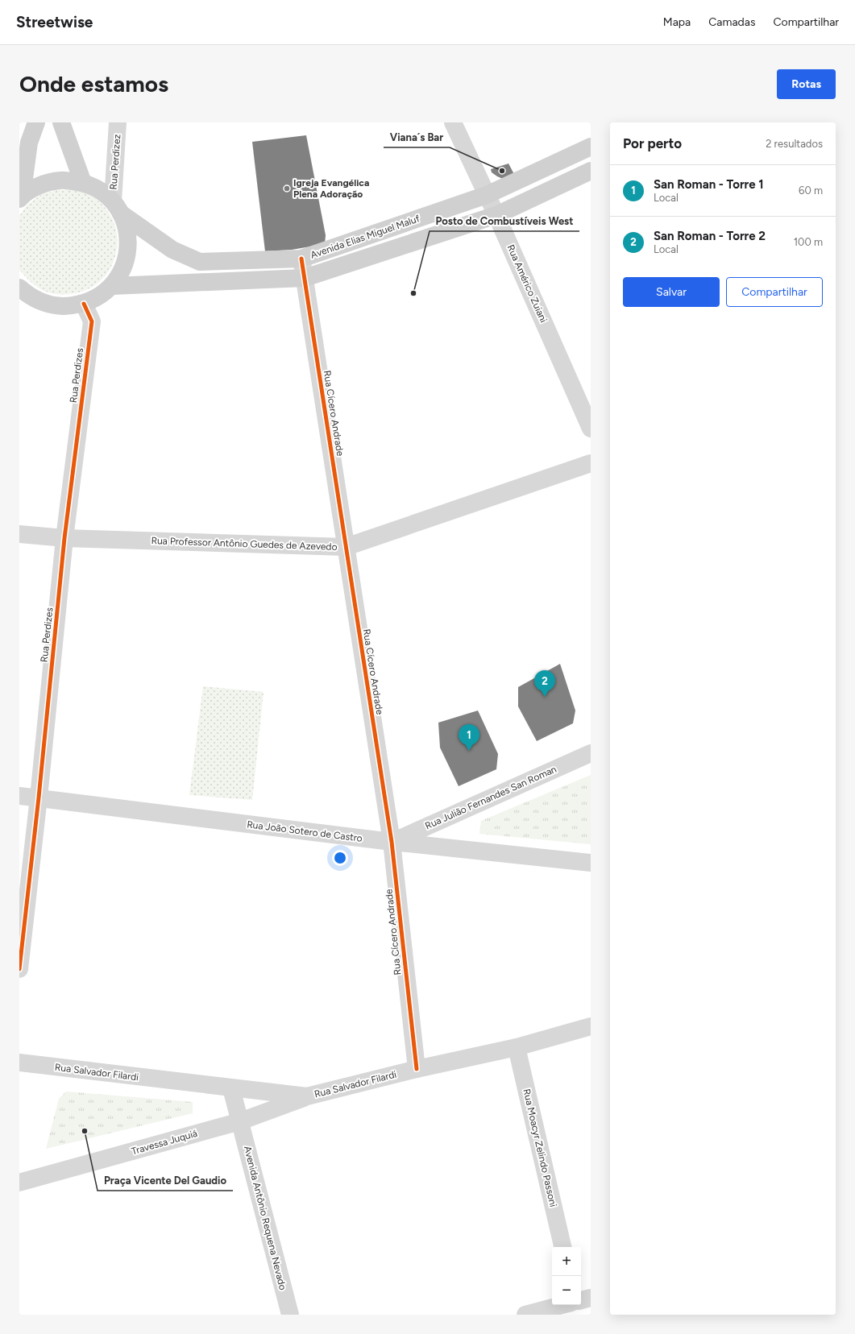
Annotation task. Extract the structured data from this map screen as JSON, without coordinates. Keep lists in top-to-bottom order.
{
  "streets": {
    "main road": ["Avenida Elias Miguel Maluf"],
    "street": [
      "Rua Perdizez",
      "Rua Américo Zuiani",
      "Rua Perdizes",
      "Rua Cícero Andrade",
      "Rua Professor Antônio Guedes de Azevedo",
      "Rua Julião Fernandes San Roman",
      "Rua João Sotero de Castro",
      "Rua Salvador Filardi",
      "Travessa Juquiá",
      "Rua Moacyr Zelindo Passoni",
      "Avenida Antônio Requena Nevado"
    ]
  },
  "crossings": [
    ["Rua Perdizez", "Avenida Elias Miguel Maluf"],
    ["Avenida Elias Miguel Maluf", "Rua Américo Zuiani"],
    ["Avenida Elias Miguel Maluf", "Rua Cícero Andrade"],
    ["Rua Perdizes", "Rua Professor Antônio Guedes de Azevedo"],
    ["Rua Perdizes", "Rua João Sotero de Castro"],
    ["Rua Cícero Andrade", "Rua Professor Antônio Guedes de Azevedo"],
    ["Rua Cícero Andrade", "Rua Julião Fernandes San Roman"],
    ["Rua Cícero Andrade", "Rua João Sotero de Castro"],
    ["Rua Cícero Andrade", "Rua Salvador Filardi"],
    ["Rua Julião Fernandes San Roman", "Rua João Sotero de Castro"],
    ["Rua Salvador Filardi", "Travessa Juquiá"],
    ["Rua Salvador Filardi", "Rua Moacyr Zelindo Passoni"],
    ["Rua Salvador Filardi", "Avenida Antônio Requena Nevado"],
    ["Travessa Juquiá", "Avenida Antônio Requena Nevado"]
  ],
  "places": [
    "Viana´s Bar",
    "Igreja Evangélica Plena Adoração",
    "Posto de Combustíveis West",
    "Praça Vicente Del Gaudio"
  ],
  "page": {
    "header": "Streetwise",
    "nav": ["Mapa", "Camadas", "Compartilhar"],
    "buttons": [
      "Rotas",
      ["Salvar", "Compartilhar"]
    ],
    "title": "Onde estamos",
    "heading": ["Por perto", "2 resultados"],
    "list": [
      {
        "mark": "1",
        "name": "San Roman - Torre 1",
        "note": "Local",
        "value": "60 m"
      },
      {
        "mark": "2",
        "name": "San Roman - Torre 2",
        "note": "Local",
        "value": "100 m"
      }
    ],
    "pins": ["2", "1"],
    "map_buttons": ["+", "−"]
  }
}
